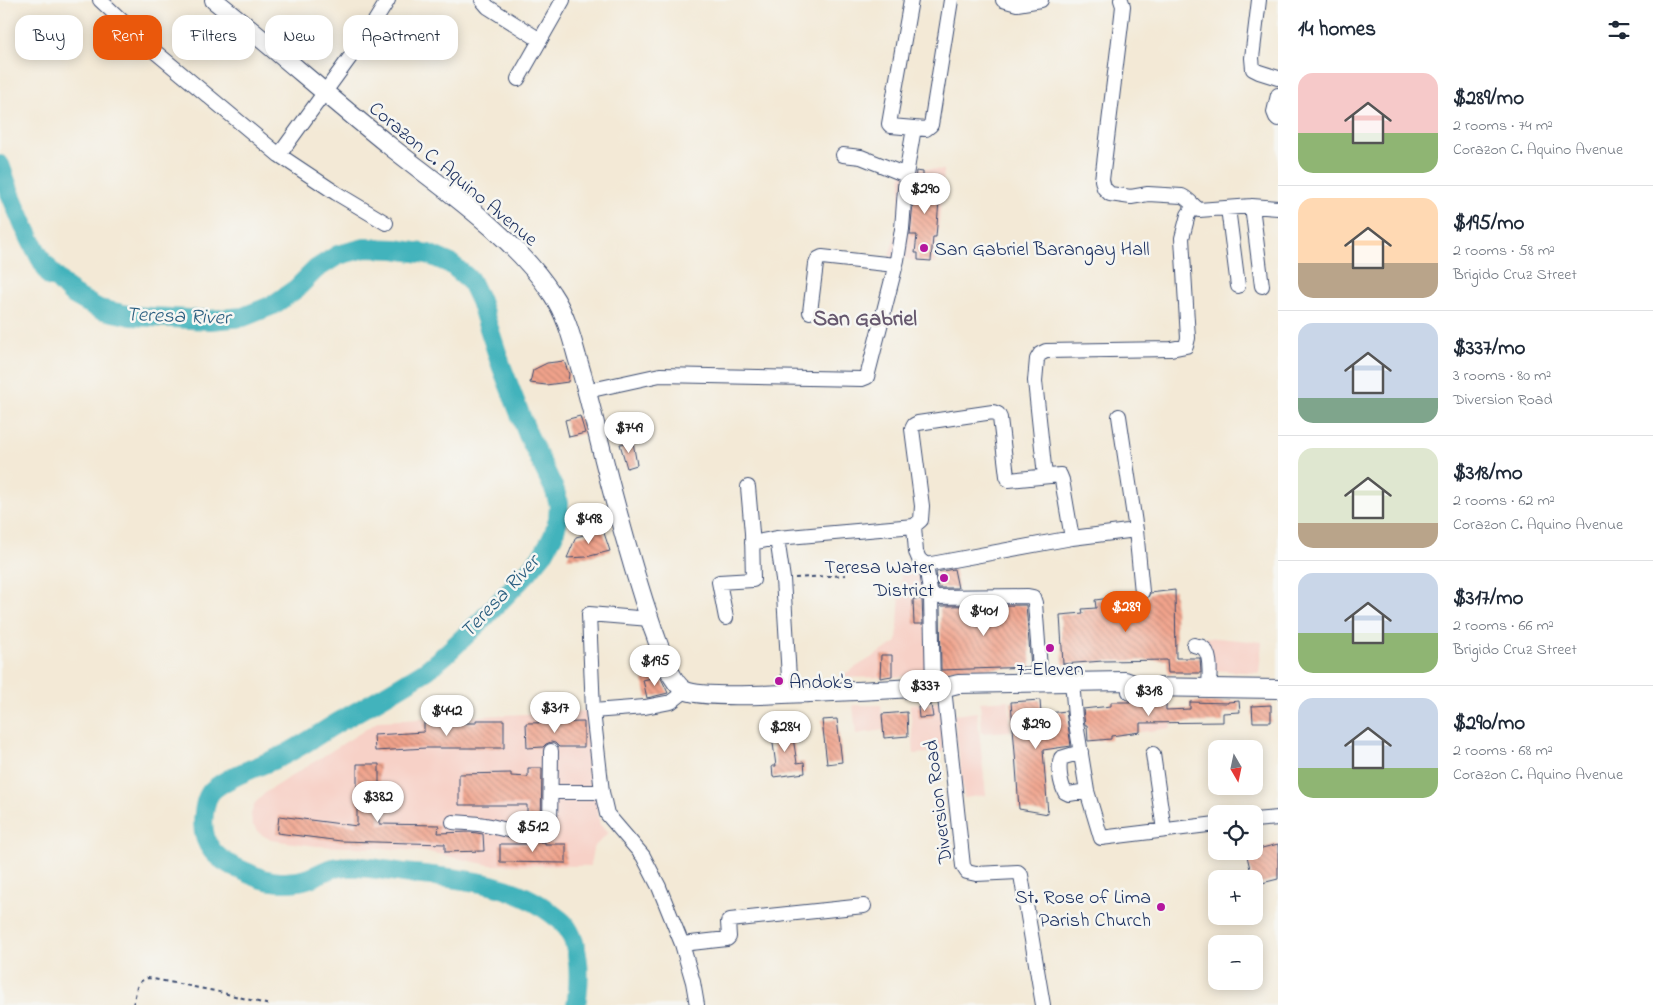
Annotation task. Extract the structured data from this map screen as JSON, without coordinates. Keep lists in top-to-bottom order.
{
  "streets": {
    "main road": ["Corazon C. Aquino Avenue"],
    "street": ["Diversion Road"]
  },
  "districts": ["San Gabriel"],
  "water": ["Teresa River"],
  "places": [
    "San Gabriel Barangay Hall",
    "Teresa Water District",
    "7-Eleven",
    "Andok's",
    "St. Rose of Lima Parish Church"
  ],
  "north": "bottom",
  "page": {
    "heading": "14 homes",
    "chip": [
      "Buy",
      "Rent",
      "Filters",
      "New",
      "Apartment"
    ],
    "list": [
      {
        "name": "$289/mo",
        "note": "2 rooms · 74 m² · Corazon C. Aquino Avenue"
      },
      {
        "name": "$195/mo",
        "note": "2 rooms · 58 m² · Brigido Cruz Street"
      },
      {
        "name": "$337/mo",
        "note": "3 rooms · 80 m² · Diversion Road"
      },
      {
        "name": "$318/mo",
        "note": "2 rooms · 62 m² · Corazon C. Aquino Avenue"
      },
      {
        "name": "$317/mo",
        "note": "2 rooms · 66 m² · Brigido Cruz Street"
      },
      {
        "name": "$290/mo",
        "note": "2 rooms · 68 m² · Corazon C. Aquino Avenue"
      }
    ],
    "price": [
      "$290",
      "$749",
      "$498",
      "$289",
      "$401",
      "$195",
      "$337",
      "$318",
      "$317",
      "$442",
      "$290",
      "$284",
      "$382",
      "$512"
    ],
    "map_buttons": ["+", "−"]
  }
}
